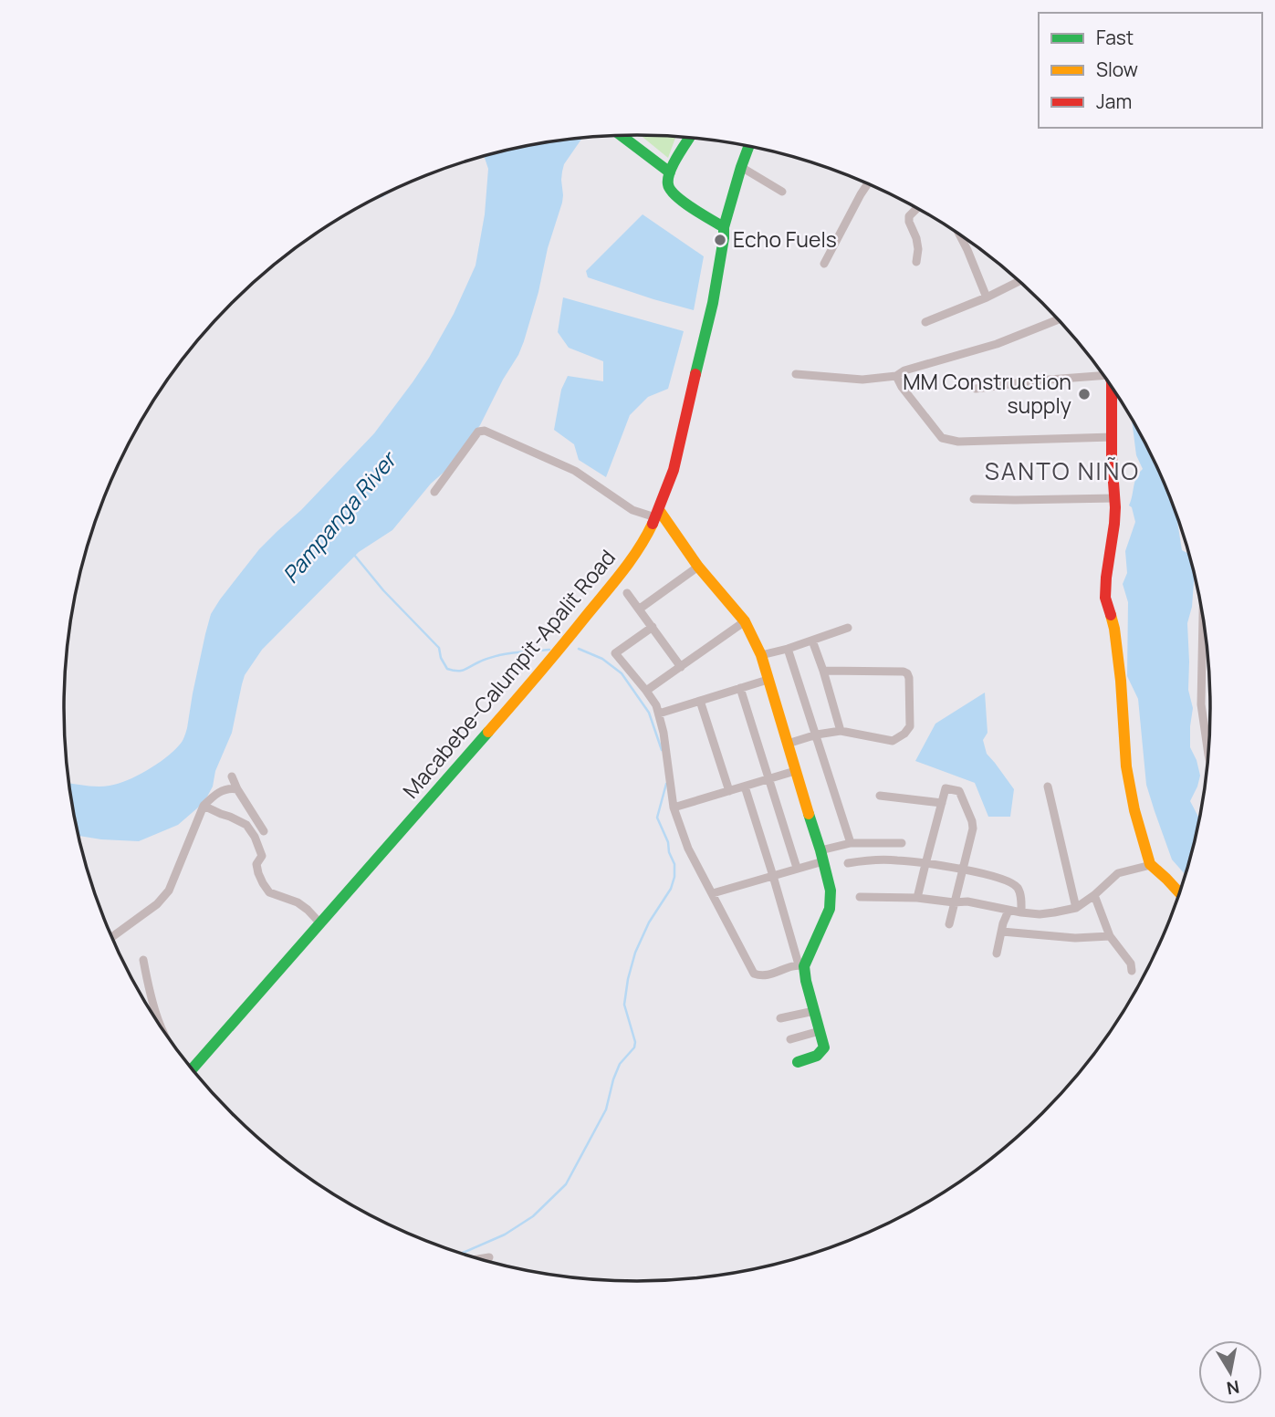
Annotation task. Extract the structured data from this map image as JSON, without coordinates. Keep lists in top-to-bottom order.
{
  "streets": {
    "main road": ["Macabebe-Calumpit-Apalit Road"]
  },
  "districts": ["SANTO NIÑO"],
  "water": ["Pampanga River"],
  "places": ["Echo Fuels", "MM Construction supply"],
  "legend": ["Fast", "Slow", "Jam"],
  "north": "bottom"
}
